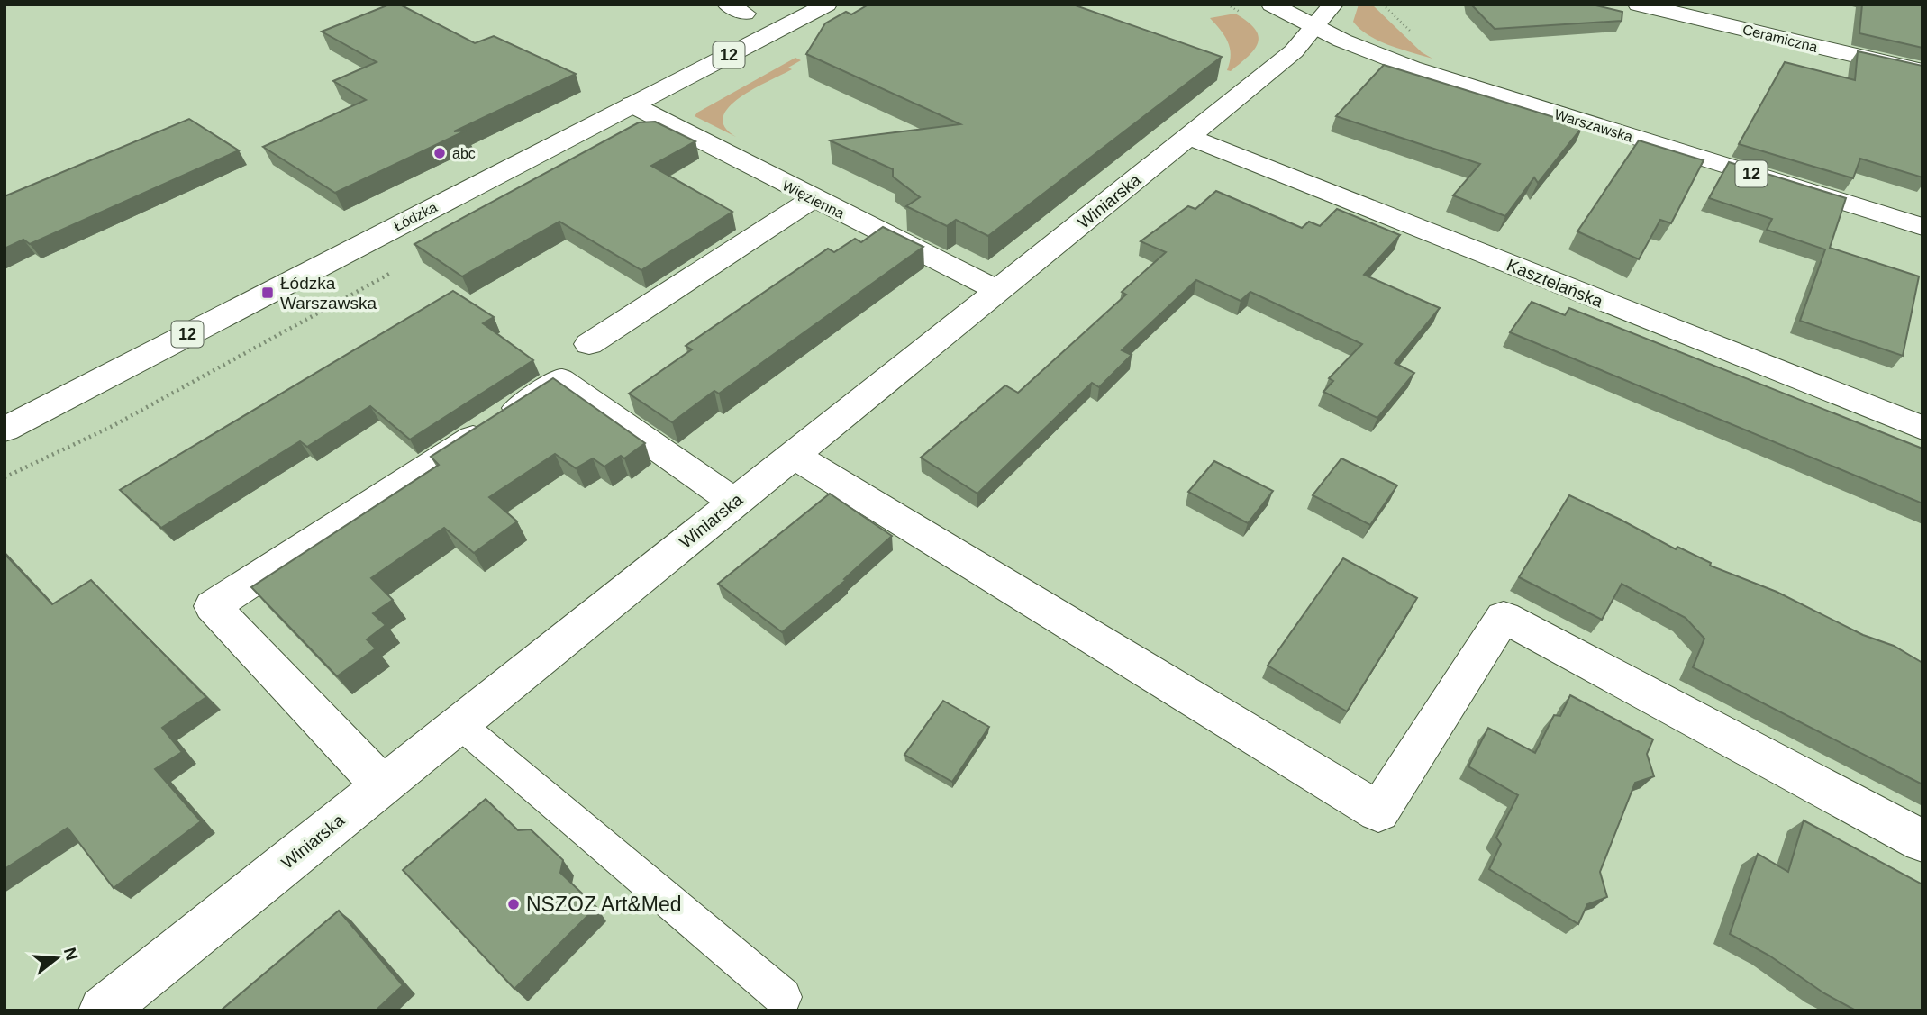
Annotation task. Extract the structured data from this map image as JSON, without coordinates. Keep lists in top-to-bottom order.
{
  "streets": {
    "street": [
      "Ceramiczna",
      "12",
      "Warszawska",
      "Więzienna",
      "Winiarska",
      "Łódzka",
      "Kasztelańska"
    ]
  },
  "crossings": [
    ["Warszawska", "Winiarska"],
    ["Więzienna", "Winiarska"],
    ["Więzienna", "Łódzka"],
    ["Winiarska", "Kasztelańska"]
  ],
  "places": {
    "other": ["abc", "NSZOZ Art&Med"],
    "transit": ["Łódzka Warszawska"]
  },
  "north": "right"
}
